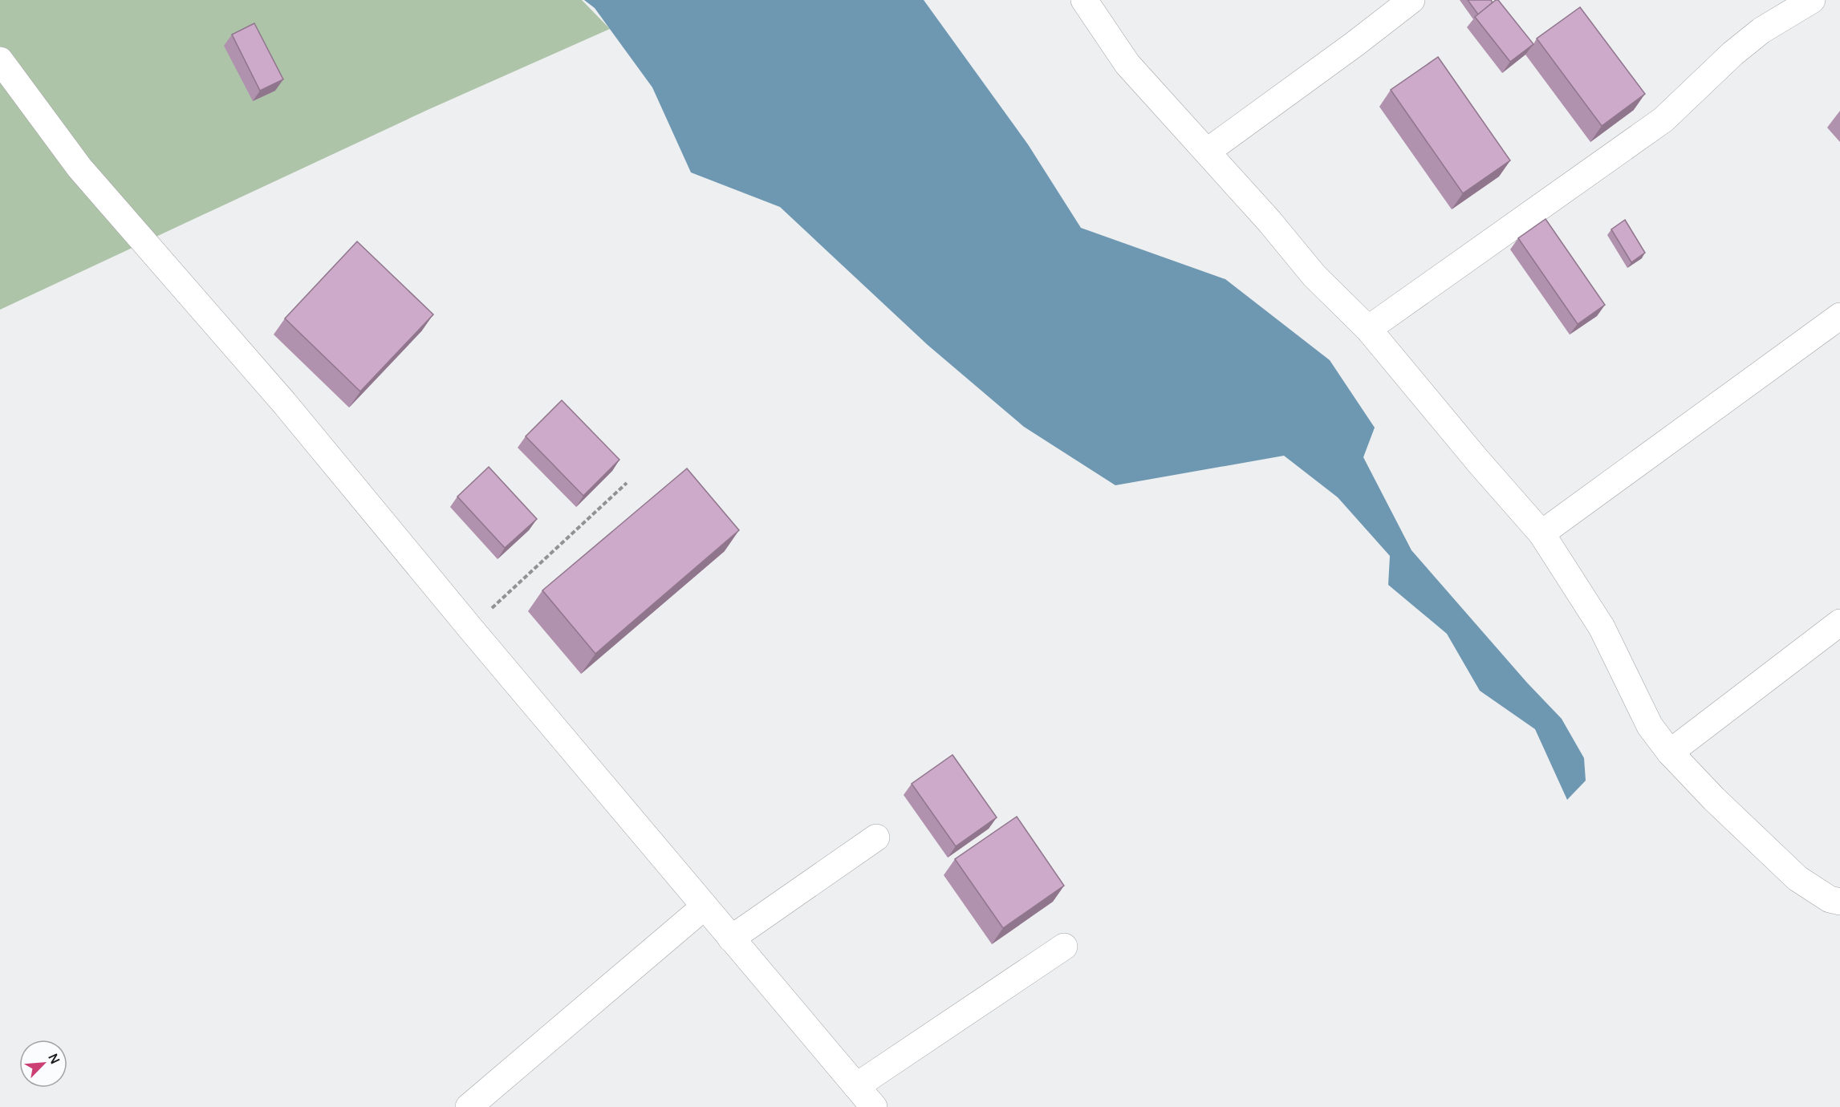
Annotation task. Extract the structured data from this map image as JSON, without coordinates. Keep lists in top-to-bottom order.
{
  "north": "top right"
}
